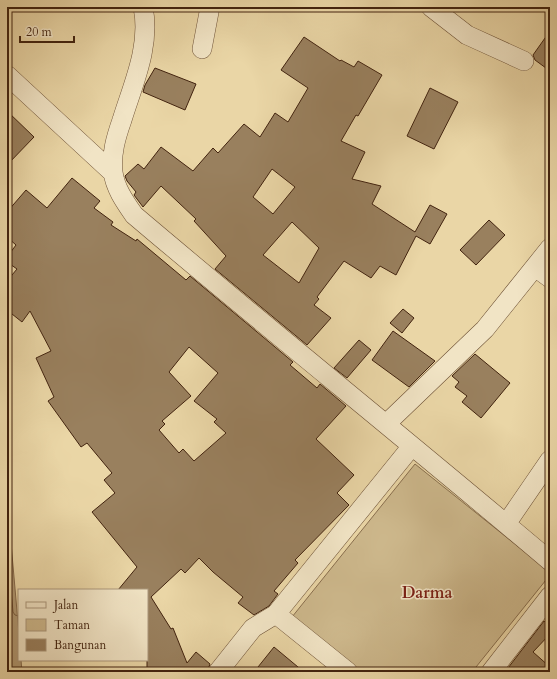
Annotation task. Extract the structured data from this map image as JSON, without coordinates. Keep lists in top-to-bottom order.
{
  "districts": ["Darma"],
  "legend": ["Jalan", "Taman", "Bangunan"],
  "scale_bar": "20 m"
}
